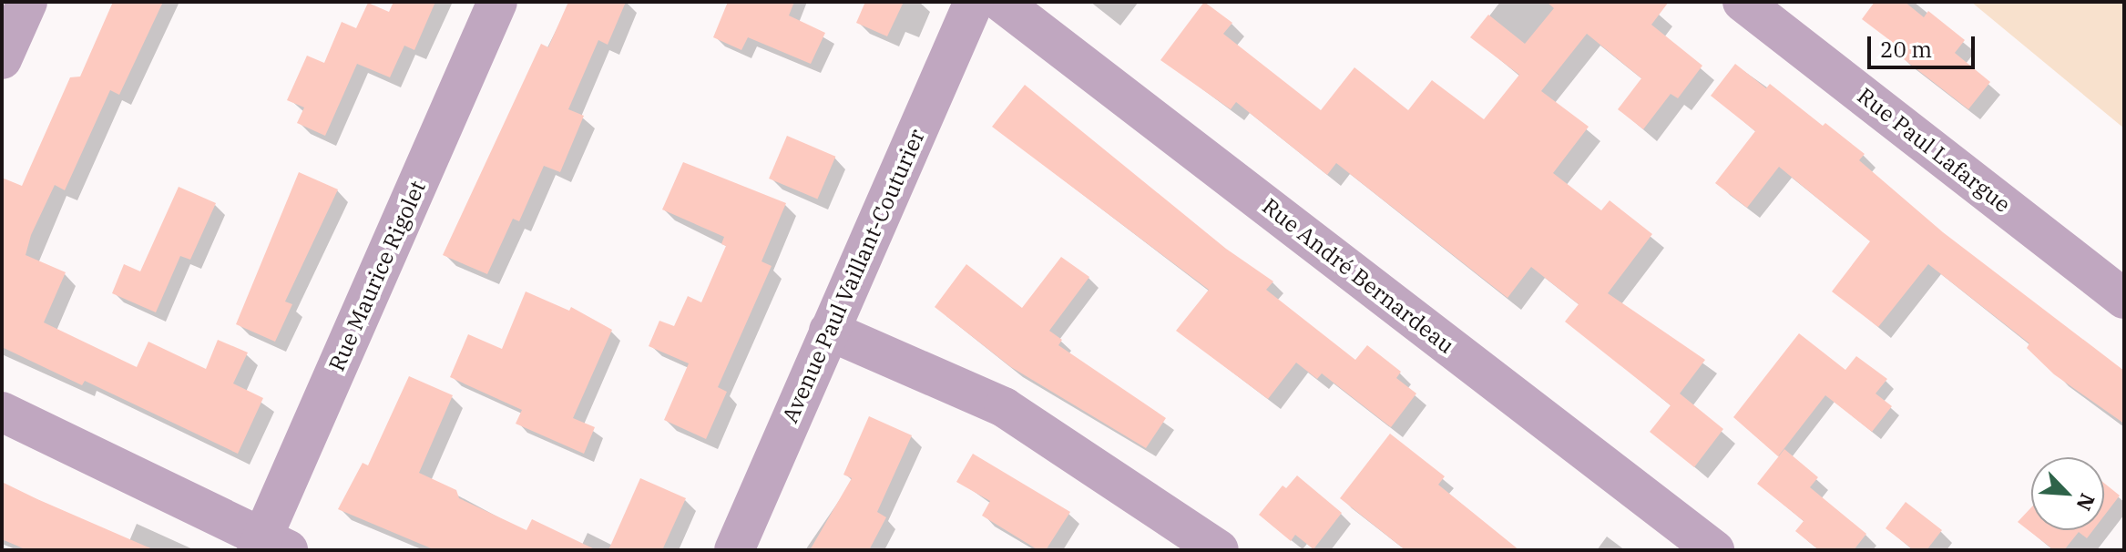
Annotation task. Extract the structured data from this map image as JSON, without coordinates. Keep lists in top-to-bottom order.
{
  "streets": {
    "street": [
      "Rue Paul Lafargue",
      "Rue Maurice Rigolet",
      "Avenue Paul Vaillant-Couturier",
      "Rue André Bernardeau"
    ]
  },
  "scale_bar": "20 m",
  "north": "bottom right"
}
